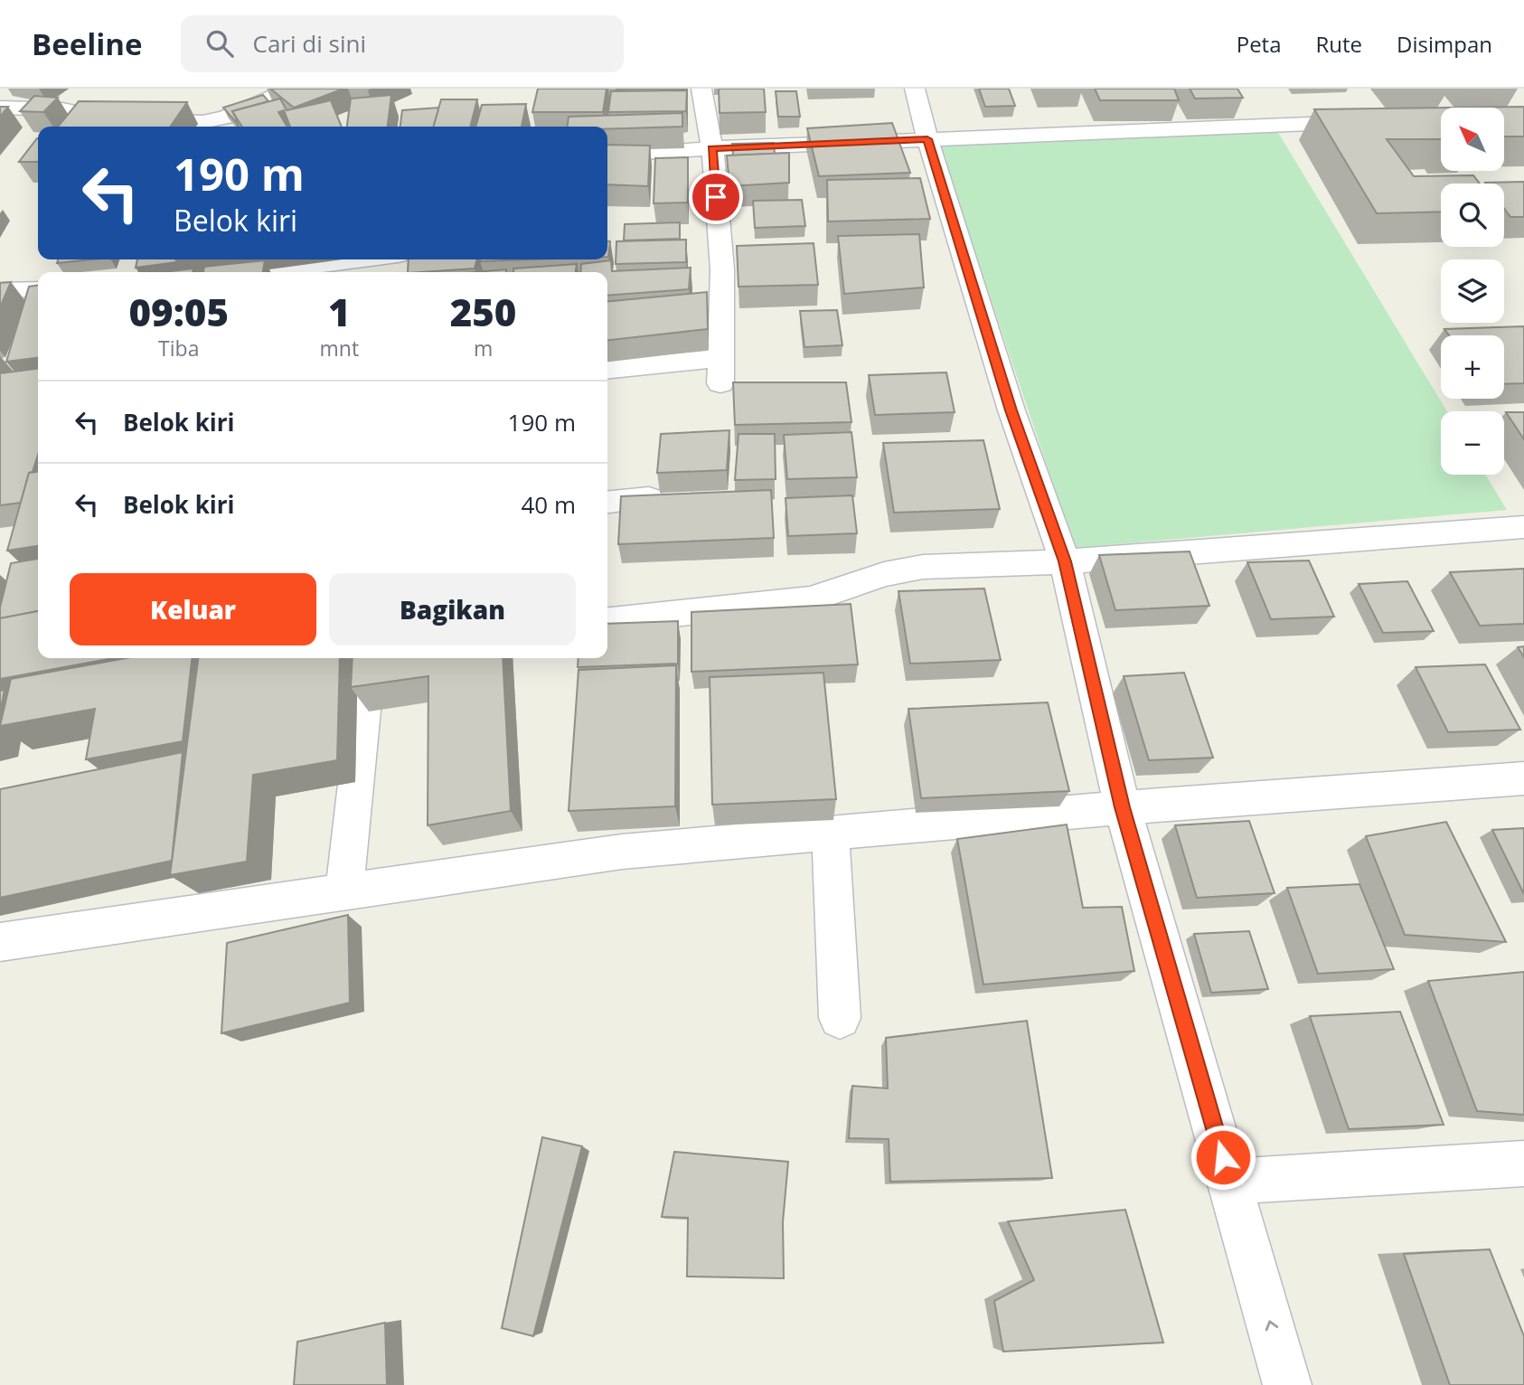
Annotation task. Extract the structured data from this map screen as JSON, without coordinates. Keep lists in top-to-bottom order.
{
  "north": "top left",
  "page": {
    "header": "Beeline",
    "search": "Cari di sini",
    "nav": ["Peta", "Rute", "Disimpan"],
    "map_buttons": ["+", "−"],
    "turn": ["190 m", "Belok kiri"],
    "eta": [
      "09:05",
      "Tiba",
      "1",
      "mnt",
      "250",
      "m"
    ],
    "list": [
      {
        "name": "Belok kiri",
        "value": "190 m"
      },
      {
        "name": "Belok kiri",
        "value": "40 m"
      }
    ],
    "buttons": ["Keluar", "Bagikan"]
  }
}
